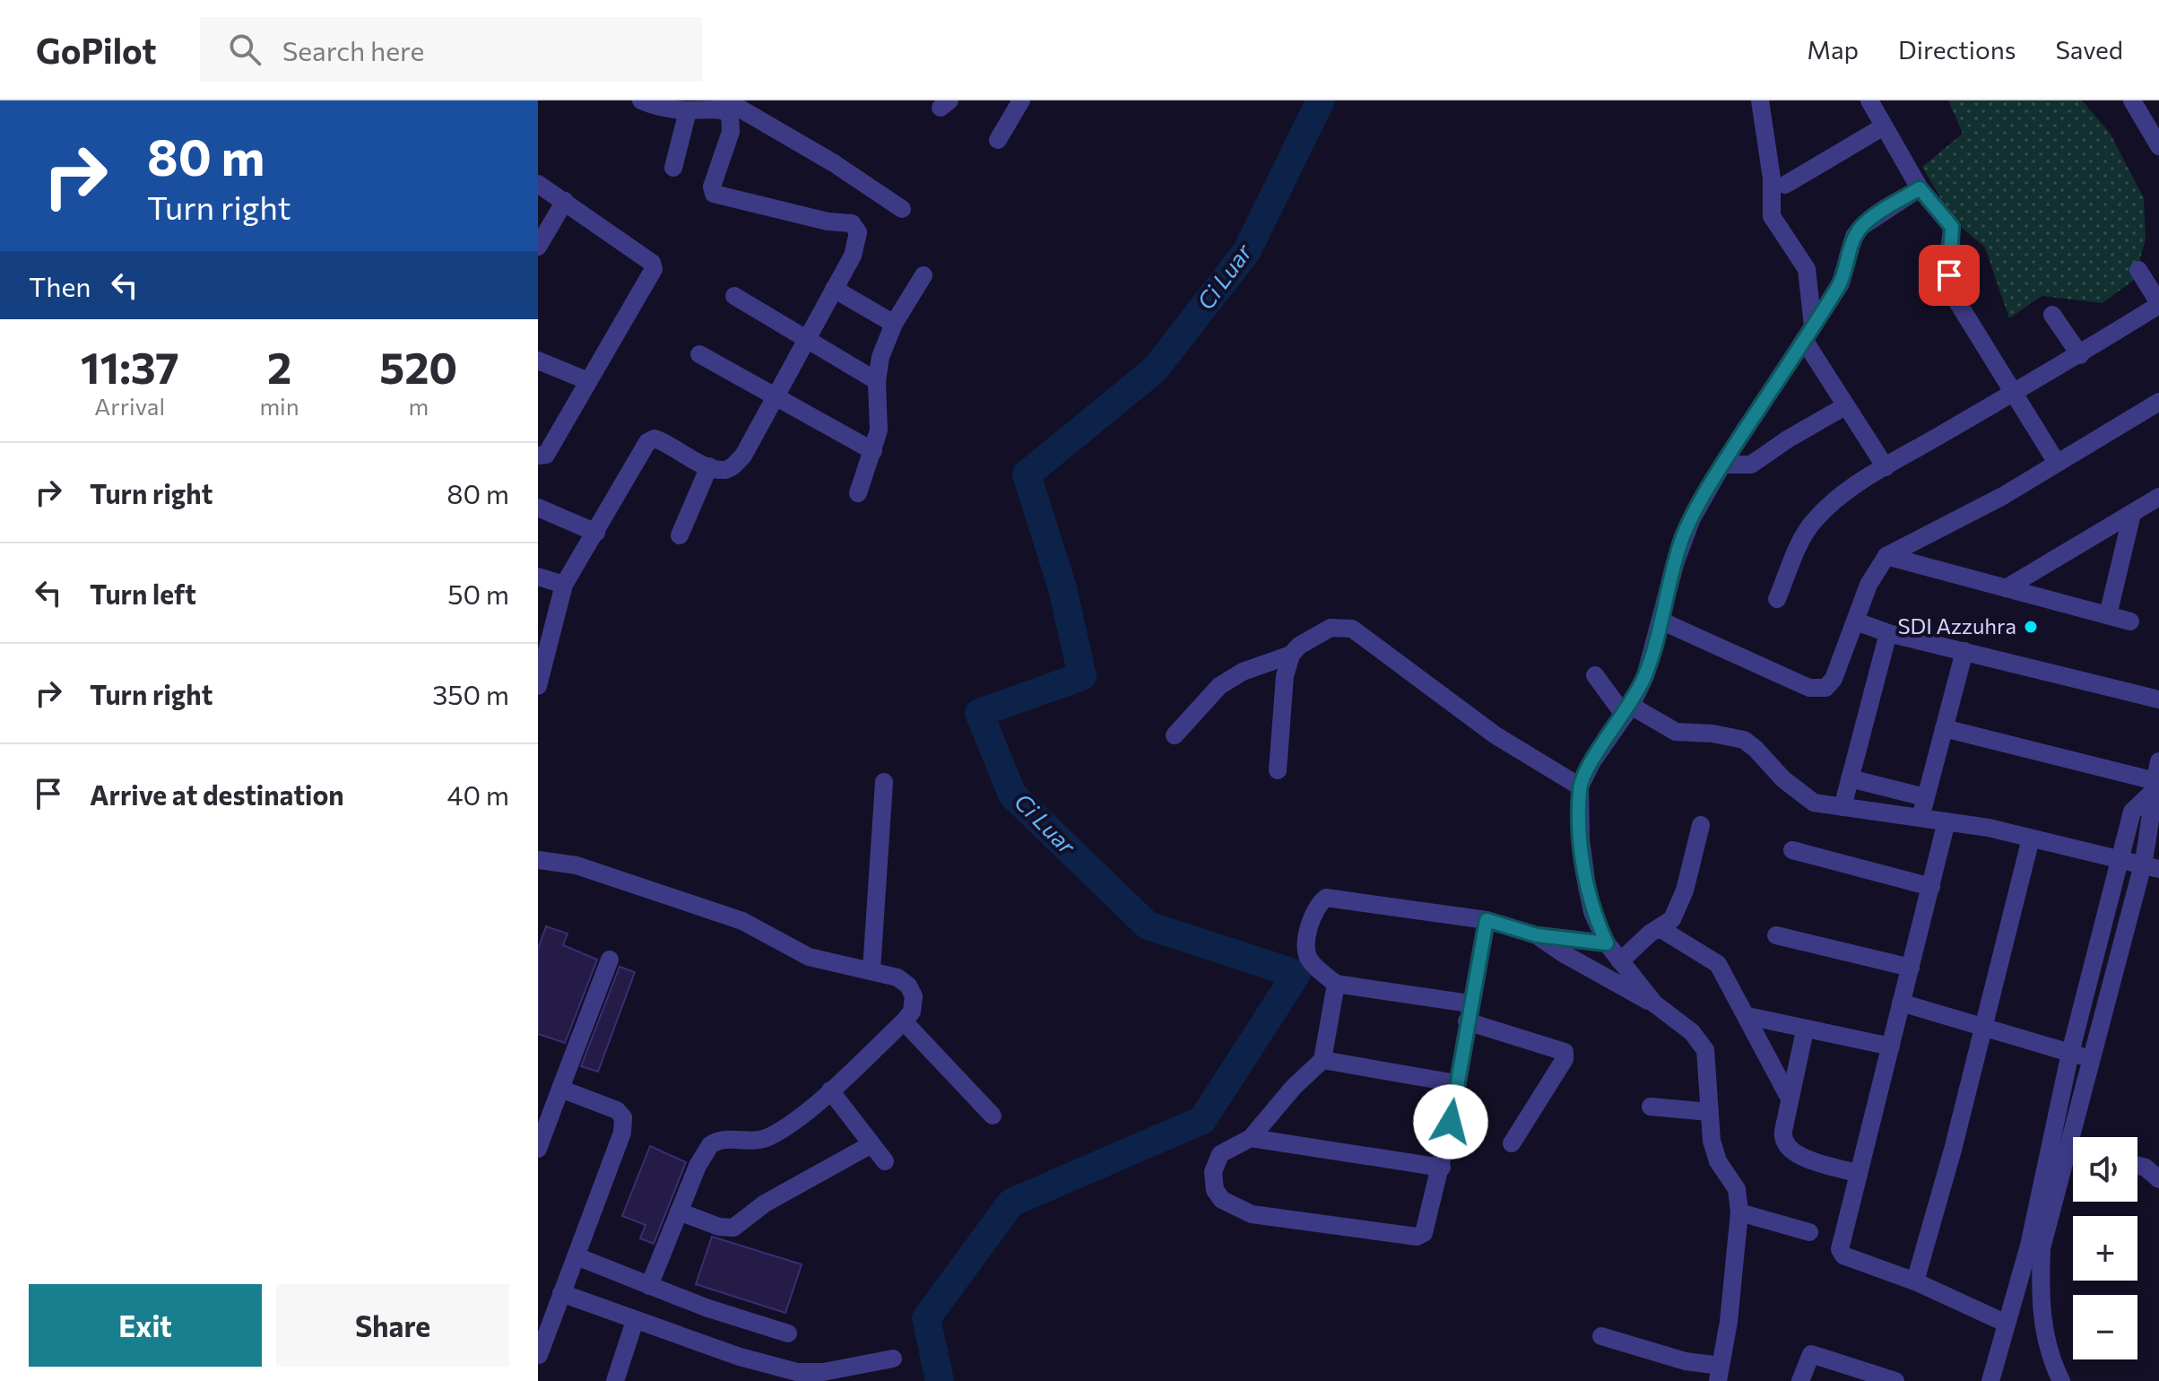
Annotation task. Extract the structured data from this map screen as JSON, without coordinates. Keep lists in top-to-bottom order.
{
  "water": ["Ci Luar"],
  "places": ["SDI Azzuhra"],
  "page": {
    "header": "GoPilot",
    "search": "Search here",
    "nav": ["Map", "Directions", "Saved"],
    "turn": ["80 m", "Turn right"],
    "then": "Then",
    "eta": [
      "11:37",
      "Arrival",
      "2",
      "min",
      "520",
      "m"
    ],
    "list": [
      {
        "name": "Turn right",
        "value": "80 m"
      },
      {
        "name": "Turn left",
        "value": "50 m"
      },
      {
        "name": "Turn right",
        "value": "350 m"
      },
      {
        "name": "Arrive at destination",
        "value": "40 m"
      }
    ],
    "map_buttons": ["+", "−"],
    "buttons": ["Exit", "Share"]
  }
}
